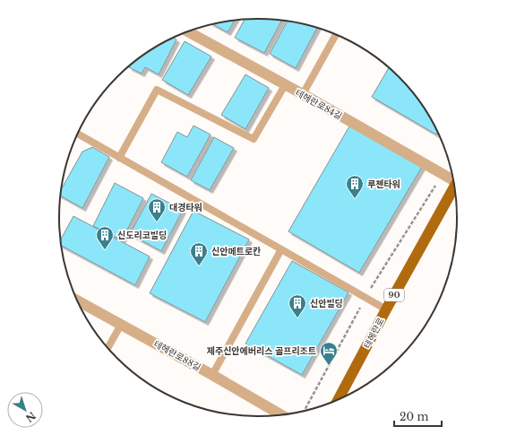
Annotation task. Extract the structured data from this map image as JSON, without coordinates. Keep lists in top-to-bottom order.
{
  "streets": {
    "main road": ["90", "테헤란로"],
    "street": ["테헤란로84길", "테헤란로88길"]
  },
  "places": {
    "building": [
      "루첸타워",
      "대경타워",
      "신도리코빌딩",
      "신안메트로칸",
      "신안빌딩"
    ],
    "hotel": ["제주신안에버리스 골프리조트"]
  },
  "scale_bar": "20 m",
  "north": "bottom right"
}
